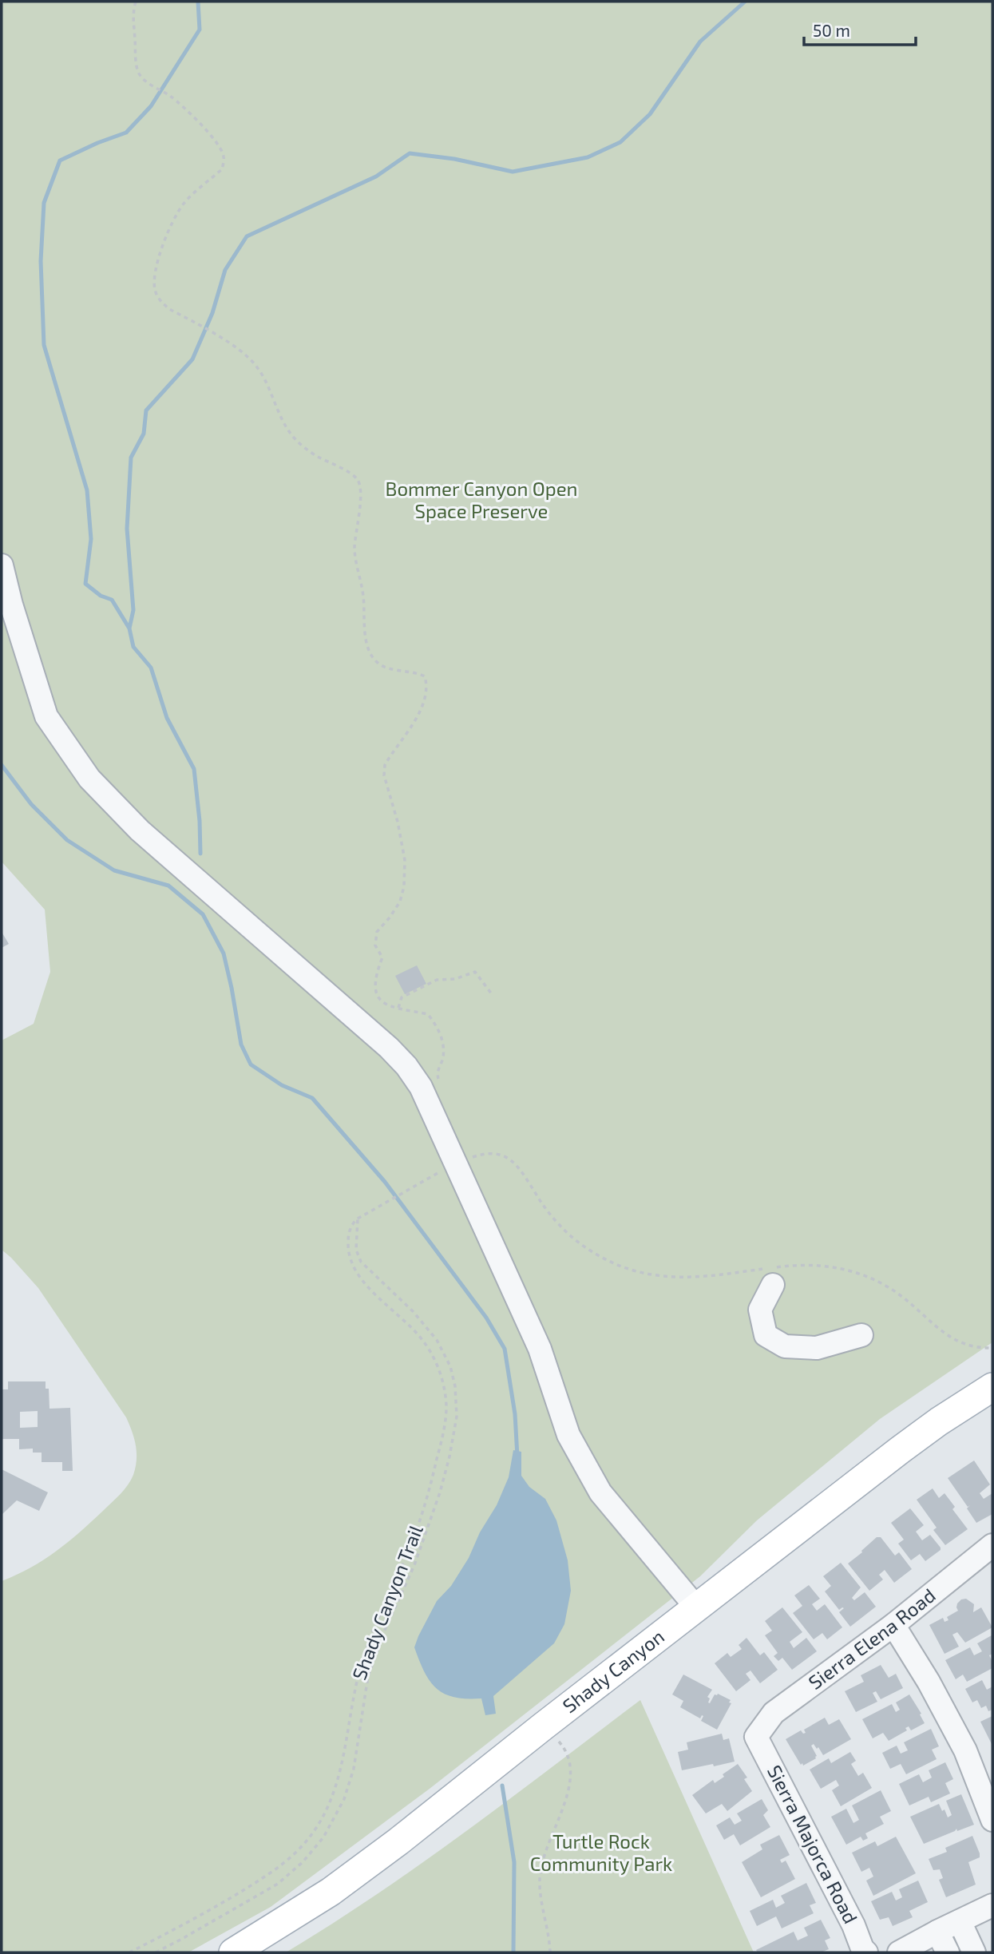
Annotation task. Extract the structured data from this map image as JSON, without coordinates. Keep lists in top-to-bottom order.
{
  "streets": {
    "main road": ["Shady Canyon"],
    "street": ["Sierra Elena Road", "Sierra Majorca Road"],
    "path": ["Shady Canyon Trail"]
  },
  "crossings": [
    ["Sierra Elena Road", "Sierra Majorca Road"]
  ],
  "parks": ["Bommer Canyon Open Space Preserve", "Turtle Rock Community Park"],
  "scale_bar": "50 m"
}
